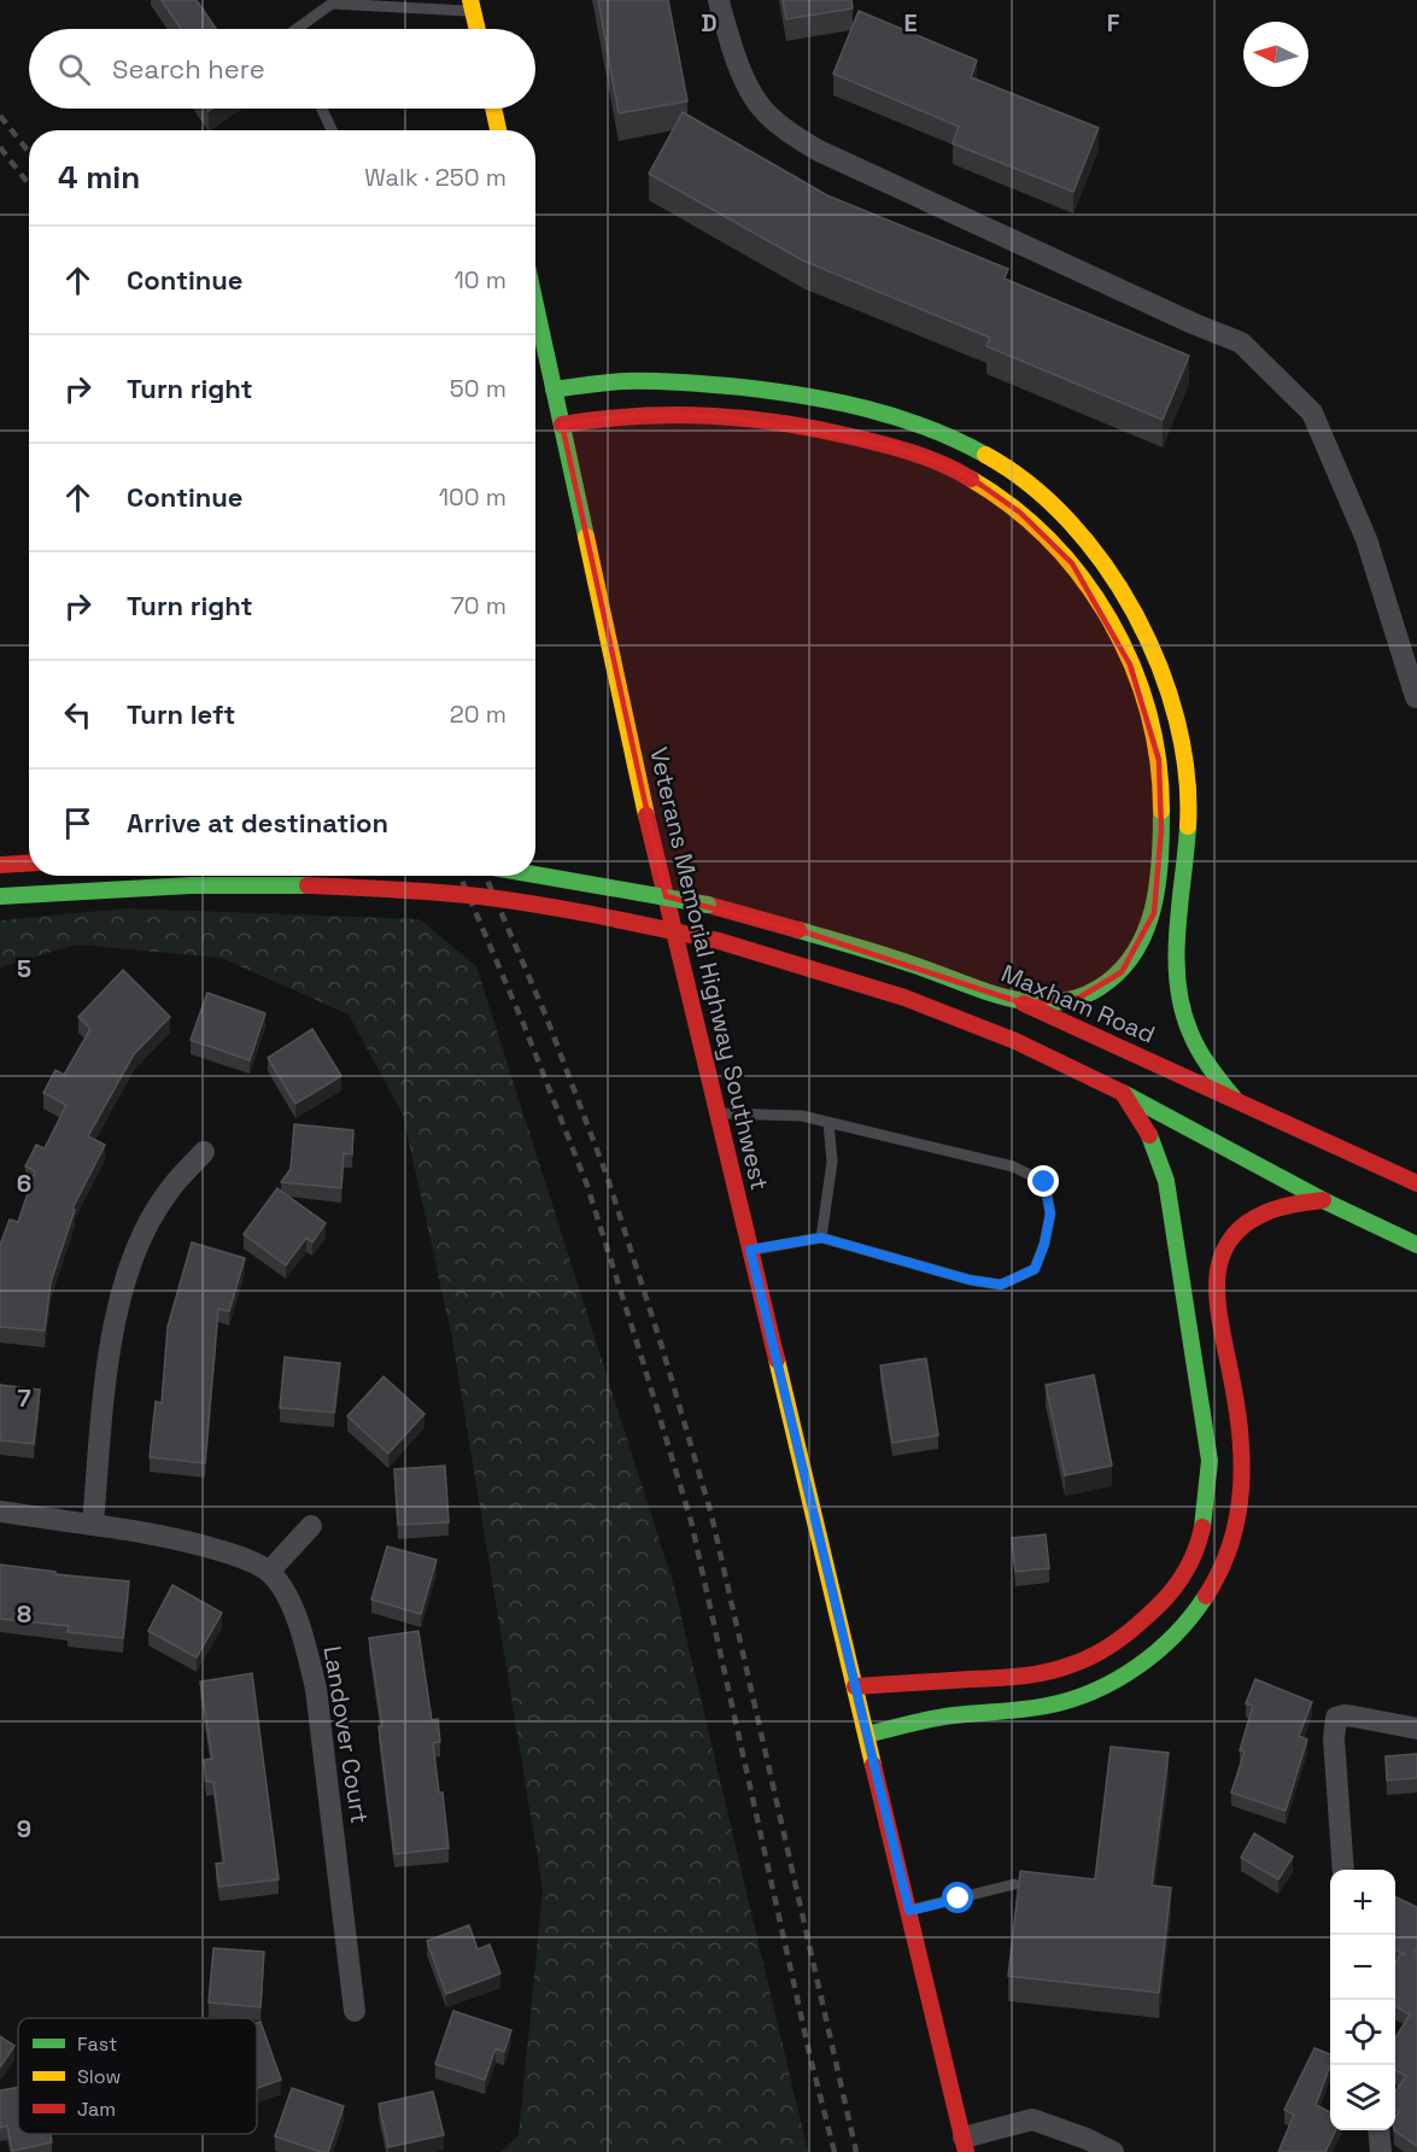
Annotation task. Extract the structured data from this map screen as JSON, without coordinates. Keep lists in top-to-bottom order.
{
  "streets": {
    "main road": ["Veterans Memorial Highway Southwest", "Maxham Road"],
    "street": ["Landover Court"]
  },
  "legend": ["Fast", "Slow", "Jam"],
  "north": "left",
  "page": {
    "search": "Search here",
    "heading": ["4 min", "Walk · 250 m"],
    "list": [
      ["Continue", "10 m"],
      ["Turn right", "50 m"],
      ["Continue", "100 m"],
      ["Turn right", "70 m"],
      ["Turn left", "20 m"],
      "Arrive at destination"
    ],
    "map_buttons": ["+", "−"]
  },
  "grid": {
    "columns": ["D", "E", "F"],
    "rows": [
      "5",
      "6",
      "7",
      "8",
      "9"
    ]
  }
}
